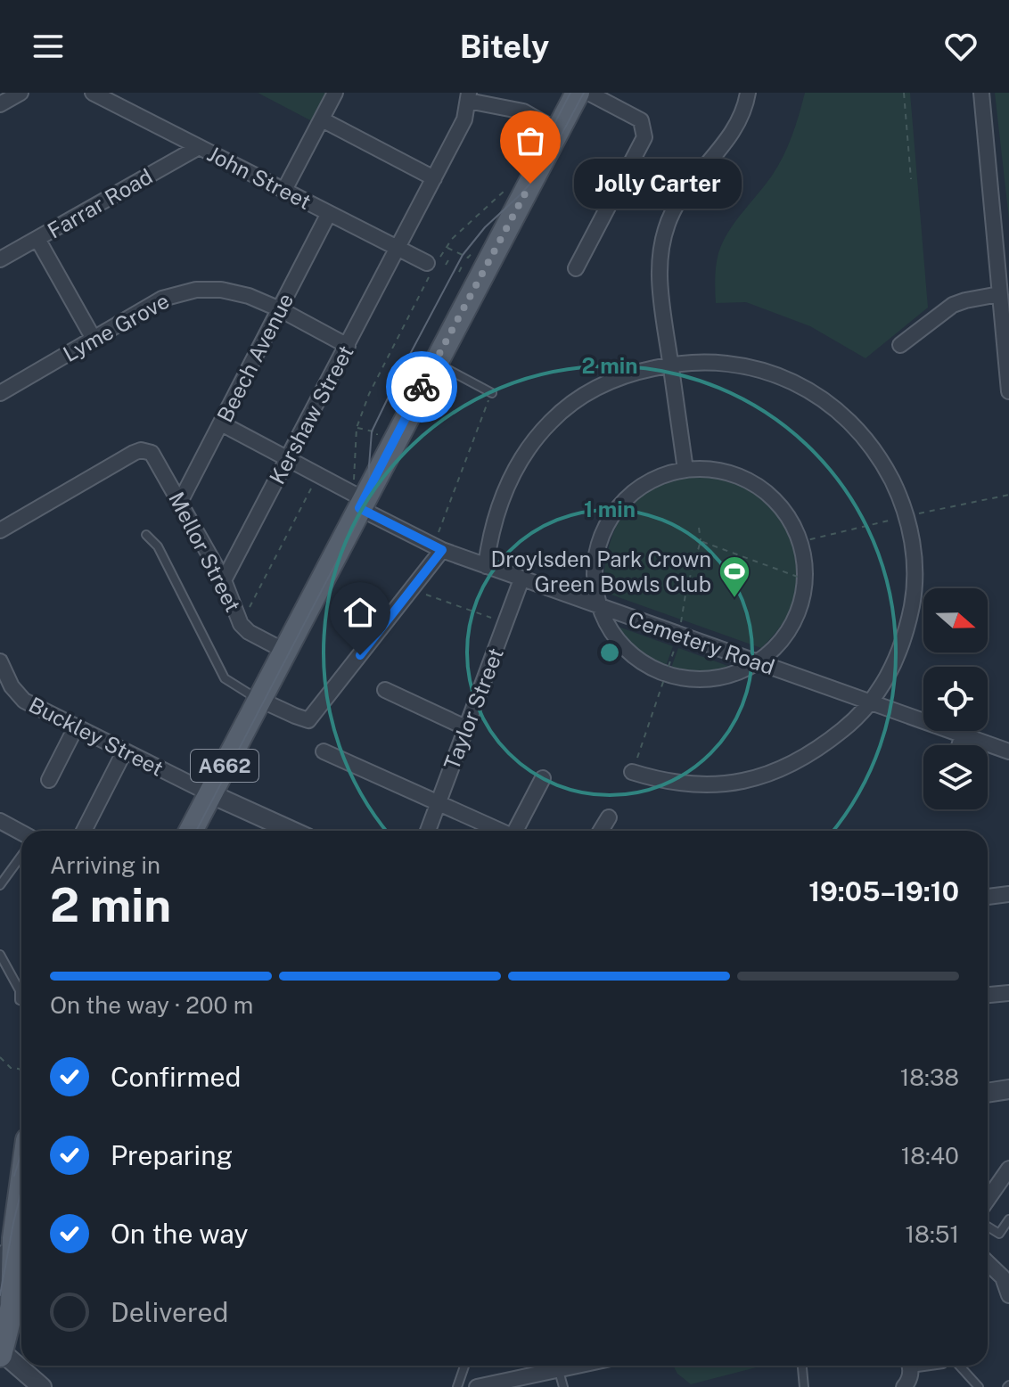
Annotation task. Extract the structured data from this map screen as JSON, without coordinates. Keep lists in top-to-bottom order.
{
  "streets": {
    "main road": ["A662"],
    "street": [
      "John Street",
      "Farrar Road",
      "Lyme Grove",
      "Beech Avenue",
      "Kershaw Street",
      "Mellor Street",
      "Cemetery Road",
      "Taylor Street",
      "Buckley Street"
    ]
  },
  "crossings": [
    ["John Street", "Farrar Road"],
    ["John Street", "Beech Avenue"],
    ["John Street", "Kershaw Street"],
    ["Lyme Grove", "Beech Avenue"],
    ["Lyme Grove", "Kershaw Street"],
    ["Beech Avenue", "Mellor Street"],
    ["Beech Avenue", "Cemetery Road"],
    ["Kershaw Street", "Mellor Street"],
    ["Kershaw Street", "Cemetery Road"],
    ["Mellor Street", "A662"],
    ["Cemetery Road", "Taylor Street"],
    ["Cemetery Road", "A662"],
    ["Buckley Street", "A662"]
  ],
  "places": {
    "other": ["Jolly Carter"],
    "sports": ["Droylsden Park Crown Green Bowls Club"]
  },
  "north": "right",
  "page": {
    "header": "Bitely",
    "bubble": "Jolly Carter",
    "heading": ["2 min", "Arriving in", "19:05–19:10"],
    "bar": "On the way · 200 m",
    "list": [
      ["Confirmed", "18:38"],
      ["Preparing", "18:40"],
      ["On the way", "18:51"],
      "Delivered"
    ]
  },
  "rings": ["2 min", "1 min"]
}
